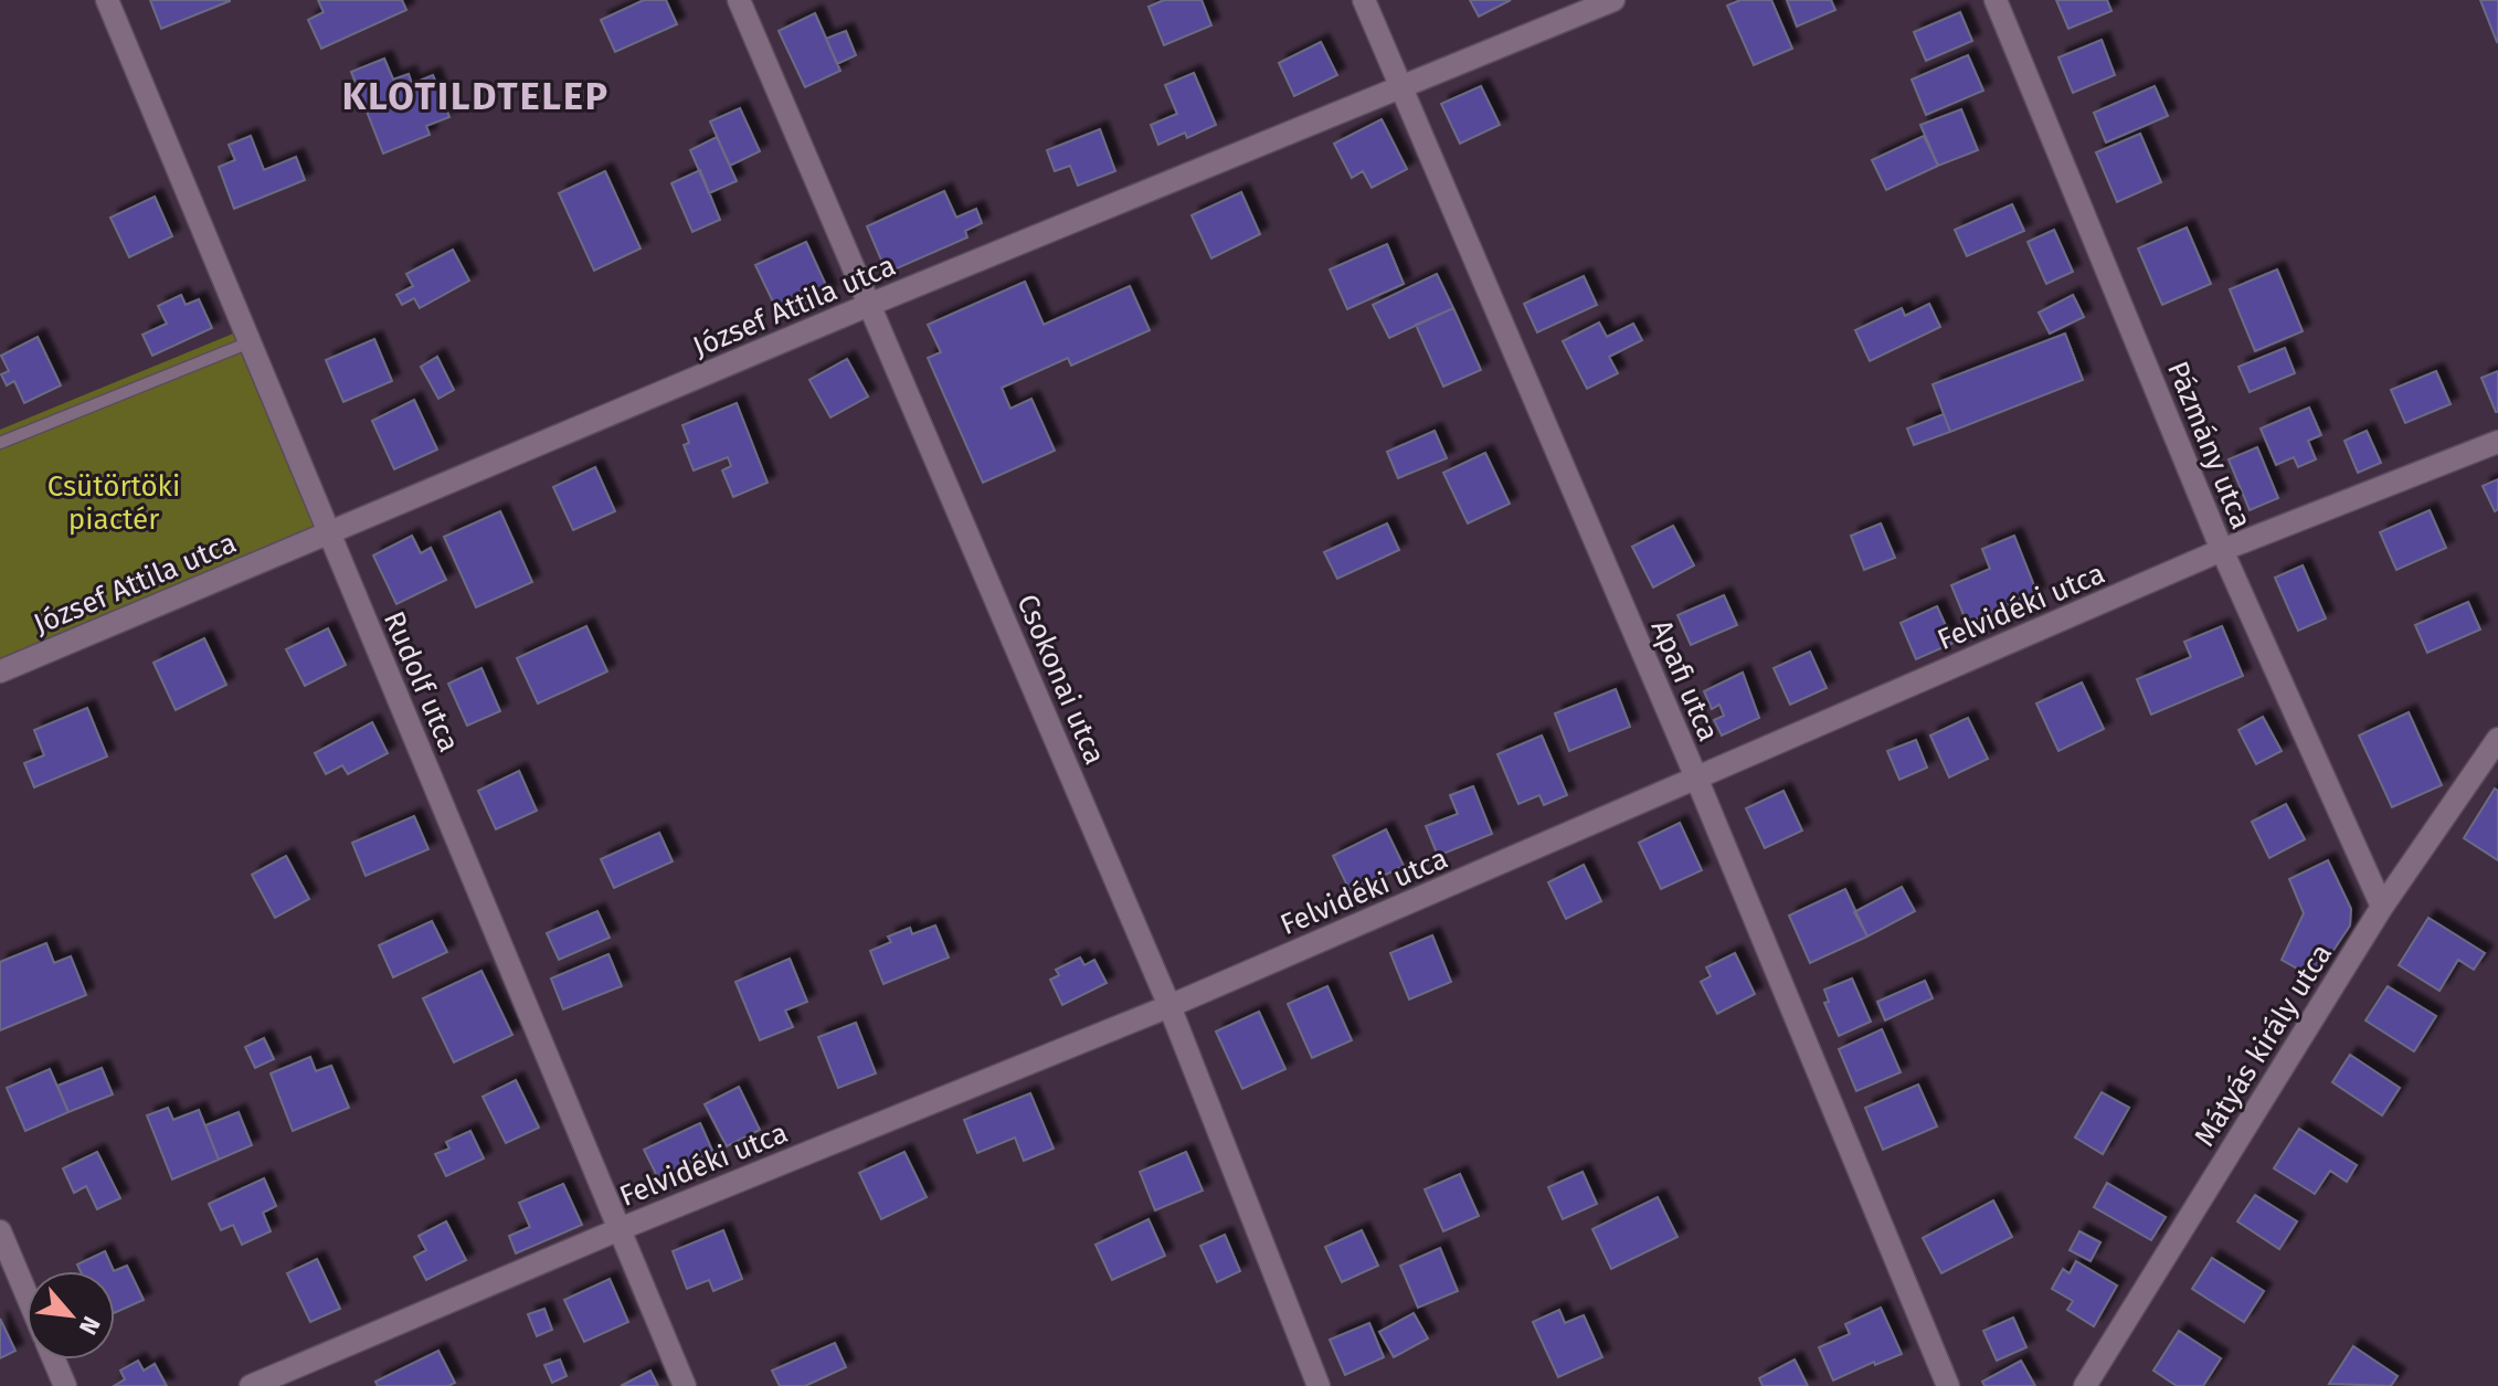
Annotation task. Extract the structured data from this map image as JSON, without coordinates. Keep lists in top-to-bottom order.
{
  "streets": {
    "street": [
      "József Attila utca",
      "Pázmány utca",
      "Felvidéki utca",
      "Csokonai utca",
      "Apafi utca",
      "Rudolf utca",
      "Mátyás király utca"
    ]
  },
  "crossings": [
    ["József Attila utca", "Csokonai utca"],
    ["József Attila utca", "Apafi utca"],
    ["József Attila utca", "Rudolf utca"],
    ["Pázmány utca", "Felvidéki utca"],
    ["Pázmány utca", "Mátyás király utca"],
    ["Felvidéki utca", "Csokonai utca"],
    ["Felvidéki utca", "Apafi utca"],
    ["Felvidéki utca", "Rudolf utca"]
  ],
  "districts": ["KLOTILDTELEP"],
  "parks": ["Csütörtöki piactér"],
  "north": "bottom right"
}
